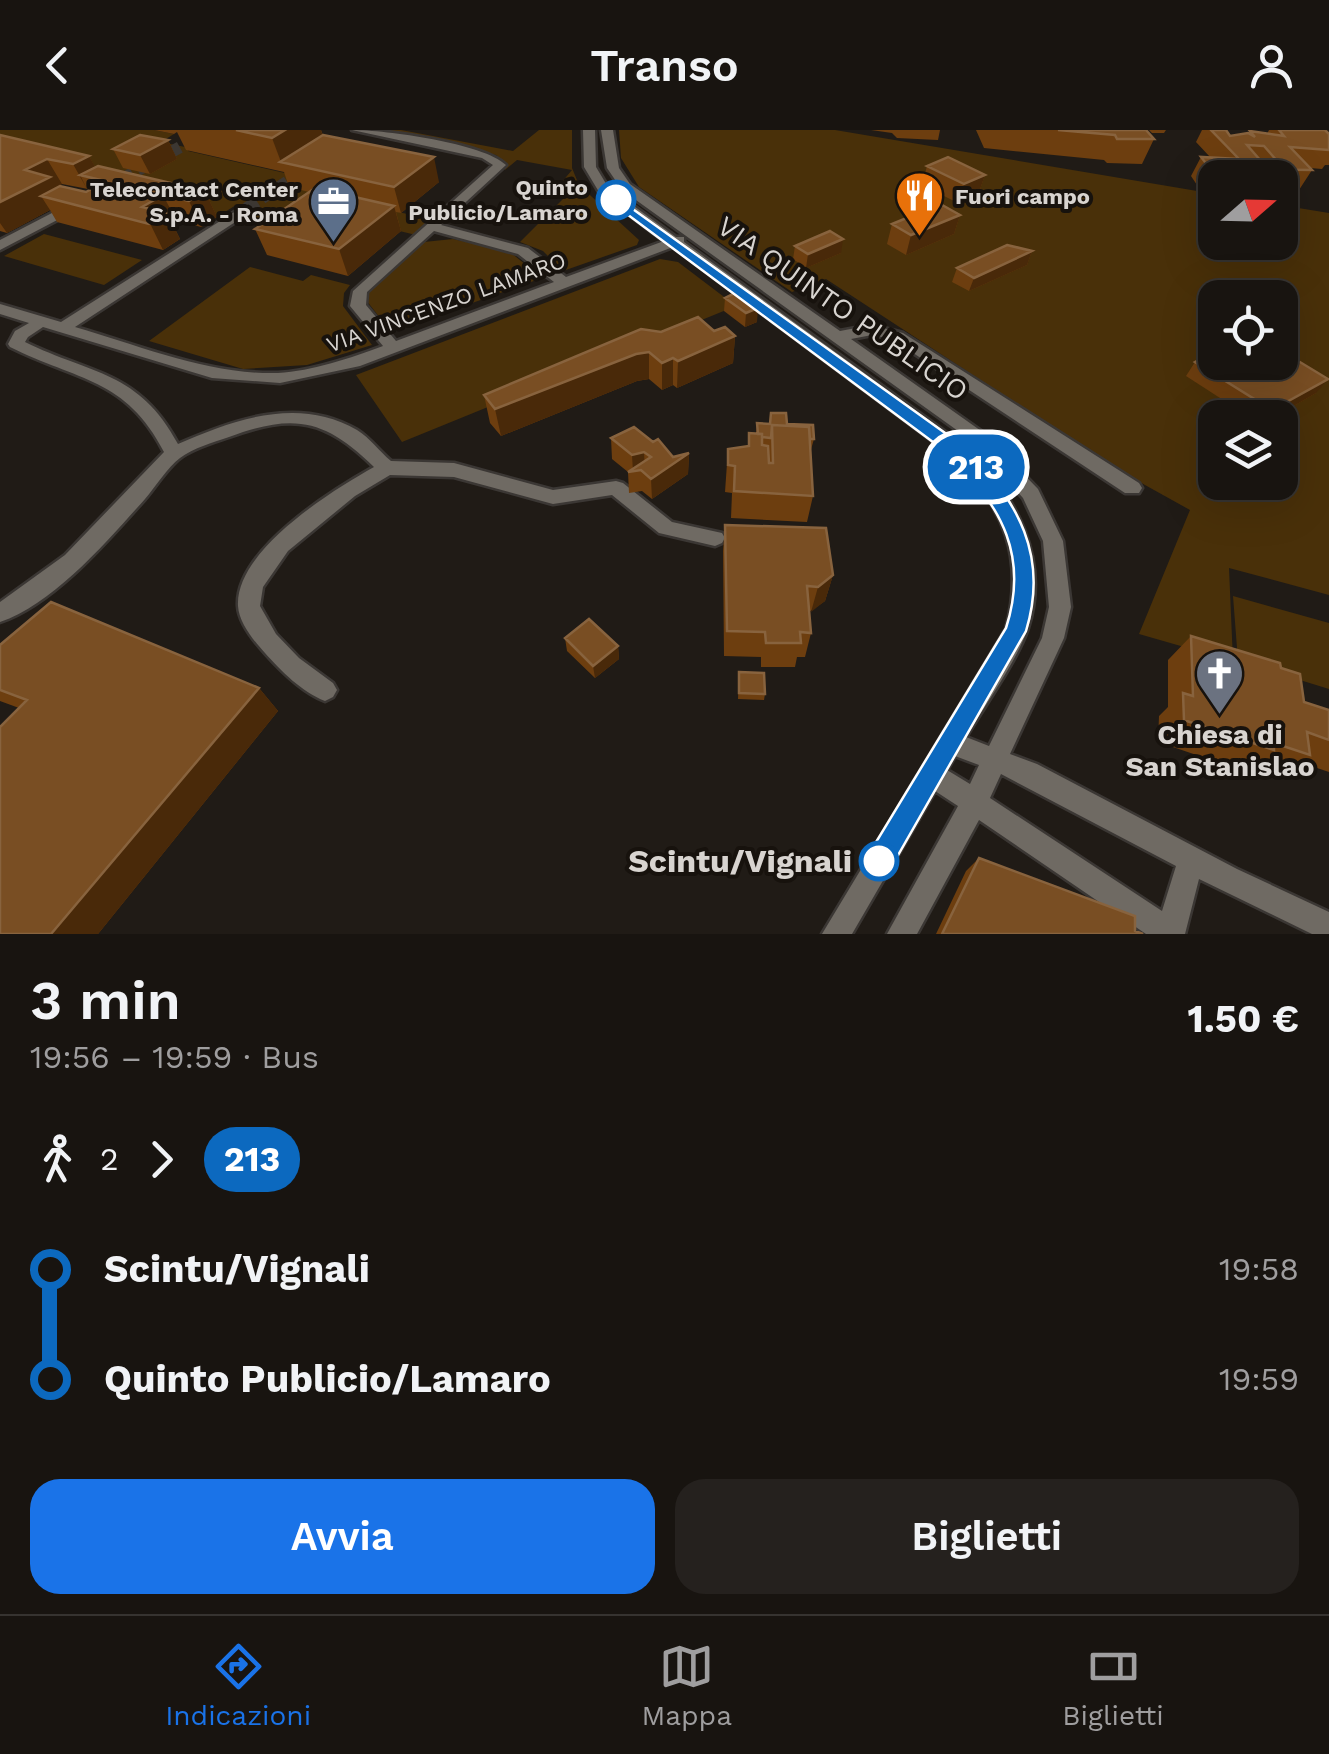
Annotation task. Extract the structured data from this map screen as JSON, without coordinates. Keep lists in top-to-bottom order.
{
  "streets": {
    "street": ["VIA VINCENZO LAMARO", "VIA QUINTO PUBLICIO"]
  },
  "crossings": [
    ["VIA VINCENZO LAMARO", "VIA QUINTO PUBLICIO"]
  ],
  "places": {
    "other": ["Quinto Publicio/Lamaro", "Scintu/Vignali"],
    "restaurant": ["Fuori campo"],
    "office": ["Telecontact Center S.p.A. - Roma"],
    "church": ["Chiesa di San Stanislao"]
  },
  "lines": ["bus line 213"],
  "north": "right",
  "page": {
    "header": "Transo",
    "on_map": "213",
    "heading": ["3 min", "19:56 – 19:59 · Bus", "1.50 €"],
    "legs": ["2", "213"],
    "list": [
      {
        "name": "Scintu/Vignali",
        "value": "19:58"
      },
      {
        "name": "Quinto Publicio/Lamaro",
        "value": "19:59"
      }
    ],
    "buttons": ["Avvia", "Biglietti"],
    "tabs": ["Indicazioni", "Mappa", "Biglietti"]
  }
}
